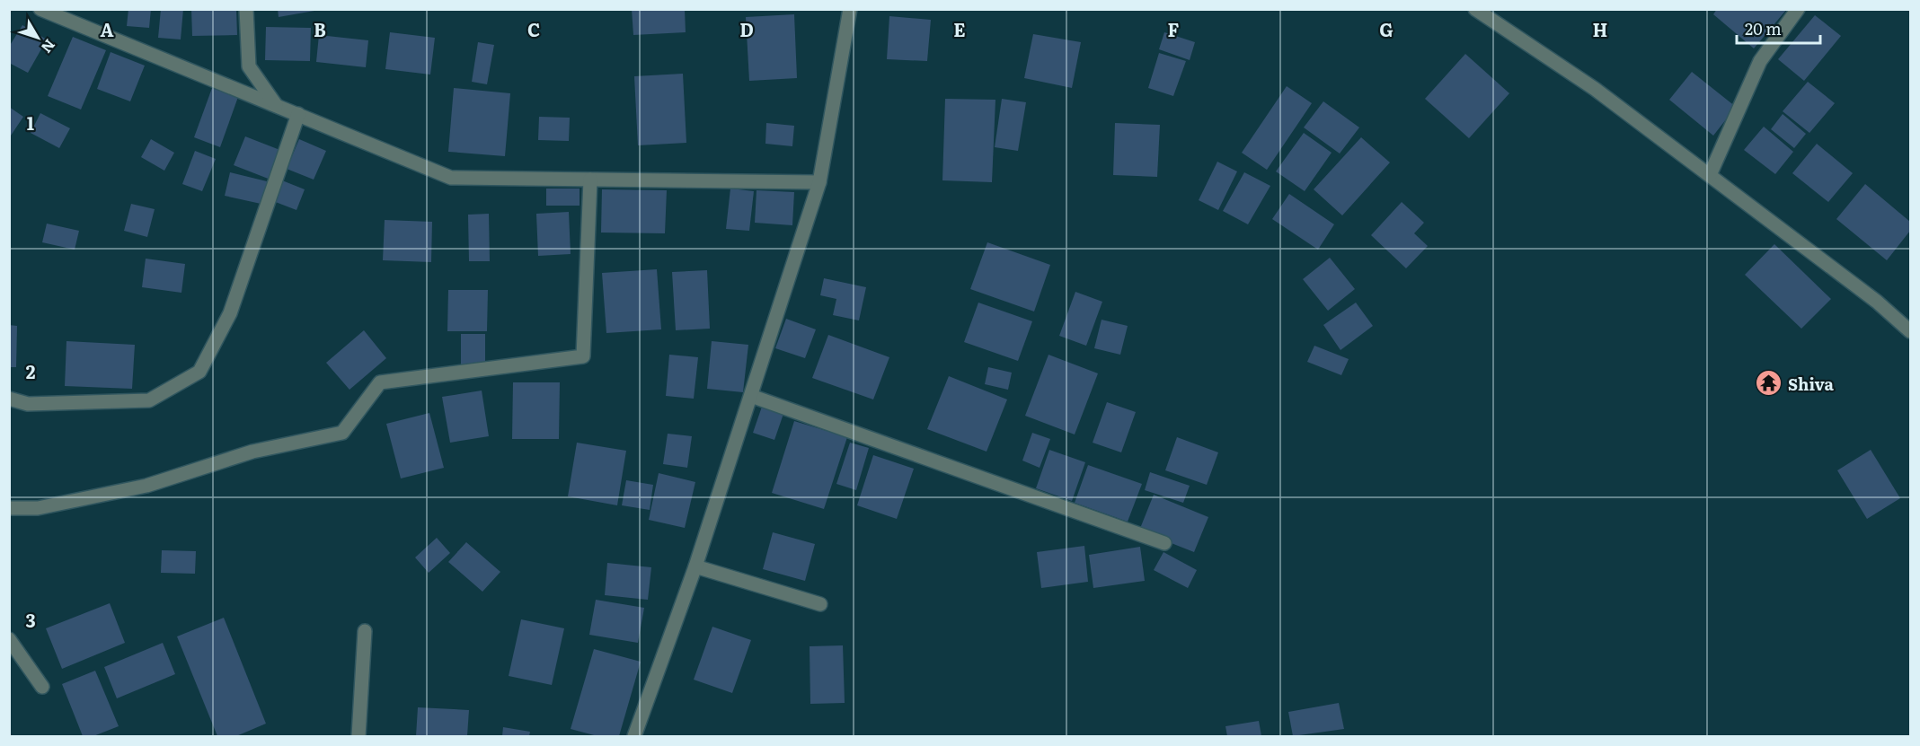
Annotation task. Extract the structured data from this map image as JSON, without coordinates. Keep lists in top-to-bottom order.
{
  "places": {
    "temple": ["Shiva"]
  },
  "scale_bar": "20 m",
  "north": "bottom right",
  "grid": {
    "columns": [
      "A",
      "B",
      "C",
      "D",
      "E",
      "F",
      "G",
      "H"
    ],
    "rows": ["1", "2", "3"]
  }
}
